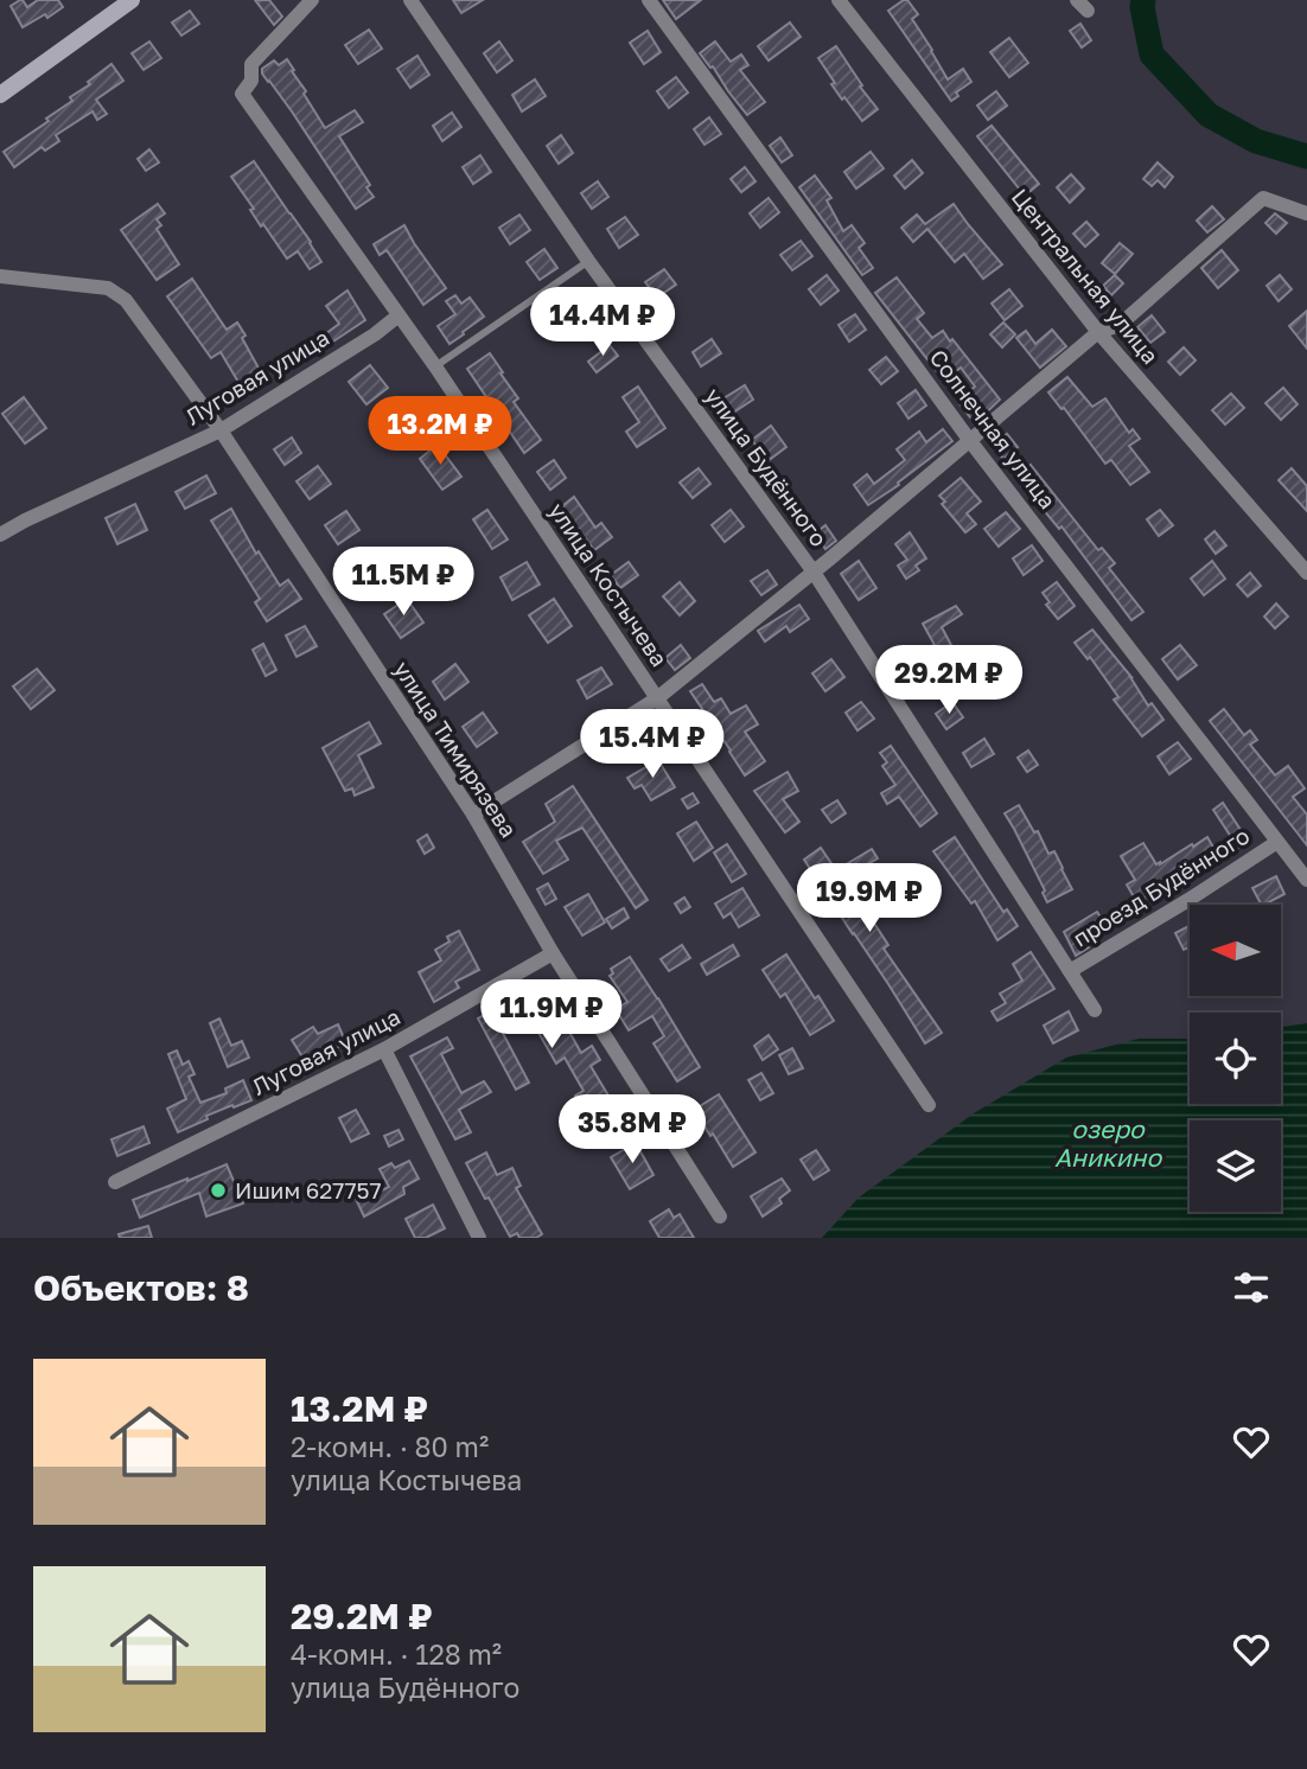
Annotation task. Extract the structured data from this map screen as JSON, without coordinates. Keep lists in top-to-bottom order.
{
  "streets": {
    "street": [
      "Центральная улица",
      "Луговая улица",
      "Солнечная улица",
      "улица Будённого",
      "улица Костычева",
      "улица Тимирязева",
      "проезд Будённого"
    ]
  },
  "crossings": [
    ["Луговая улица", "улица Костычева"],
    ["Луговая улица", "улица Тимирязева"],
    ["Солнечная улица", "проезд Будённого"],
    ["улица Будённого", "проезд Будённого"]
  ],
  "water": ["озеро Аникино"],
  "places": ["Ишим 627757"],
  "north": "left",
  "page": {
    "price": [
      "14.4M ₽",
      "13.2M ₽",
      "11.5M ₽",
      "29.2M ₽",
      "15.4M ₽",
      "19.9M ₽",
      "11.9M ₽",
      "35.8M ₽"
    ],
    "heading": "Объектов: 8",
    "list": [
      {
        "name": "13.2M ₽",
        "note": "2-комн. · 80 m² · улица Костычева"
      },
      {
        "name": "29.2M ₽",
        "note": "4-комн. · 128 m² · улица Будённого"
      }
    ]
  }
}
